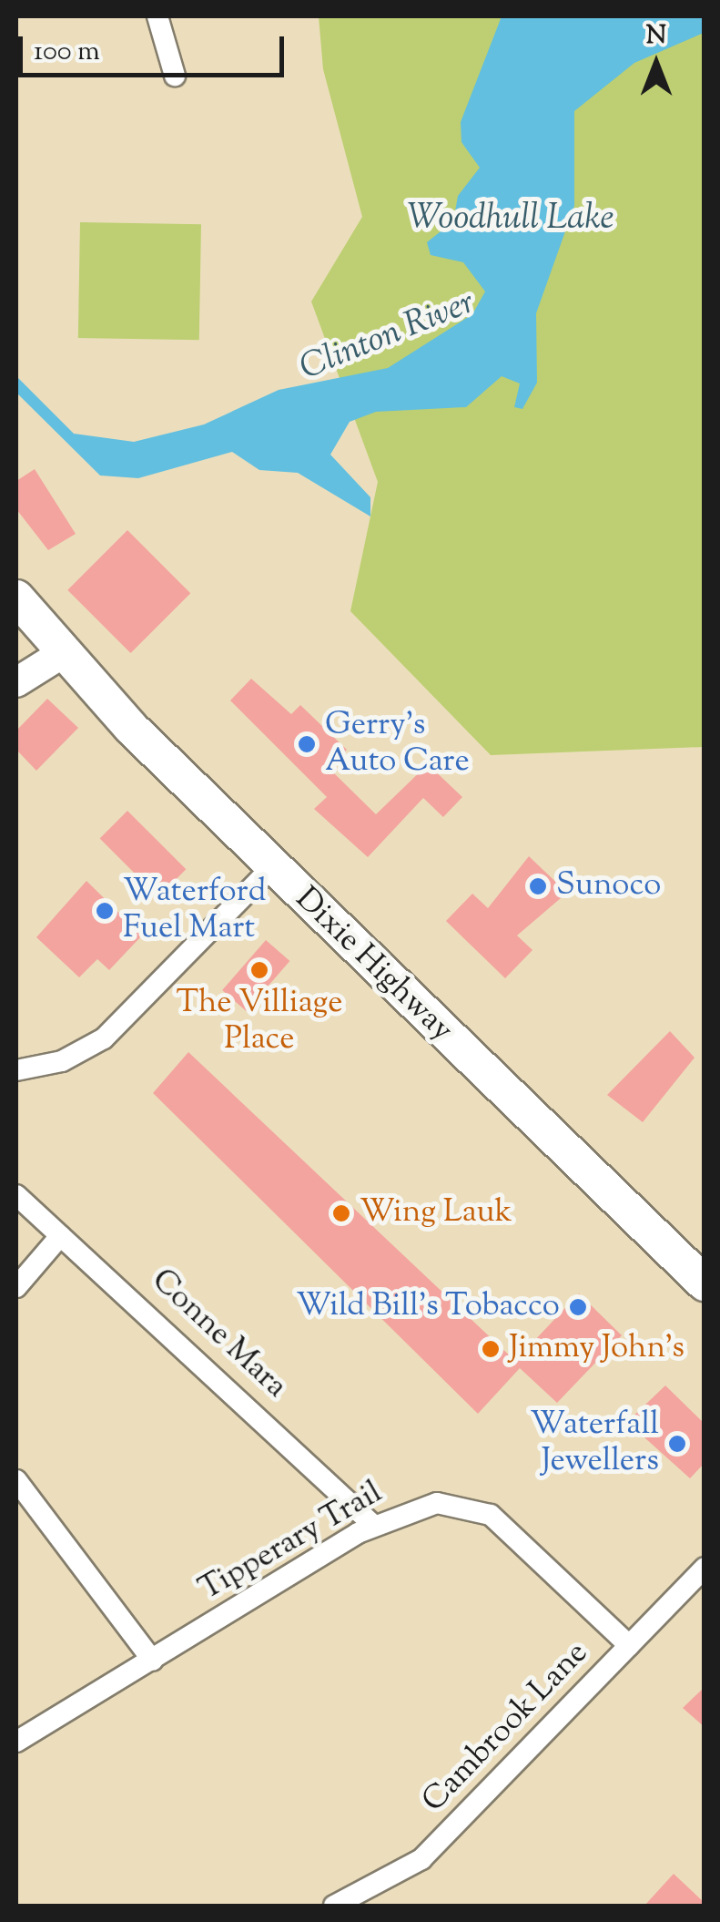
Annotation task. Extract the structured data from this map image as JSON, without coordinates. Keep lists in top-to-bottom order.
{
  "streets": {
    "main road": ["Dixie Highway"],
    "street": ["Conne Mara", "Tipperary Trail", "Cambrook Lane"]
  },
  "crossings": [
    ["Conne Mara", "Tipperary Trail"],
    ["Tipperary Trail", "Cambrook Lane"]
  ],
  "water": ["Woodhull Lake", "Clinton River"],
  "places": [
    "Gerry's Auto Care",
    "Sunoco",
    "Waterford Fuel Mart",
    "The Villiage Place",
    "Wing Lauk",
    "Wild Bill's Tobacco",
    "Jimmy John's",
    "Waterfall Jewellers"
  ],
  "scale_bar": "100 m",
  "north": "top"
}
